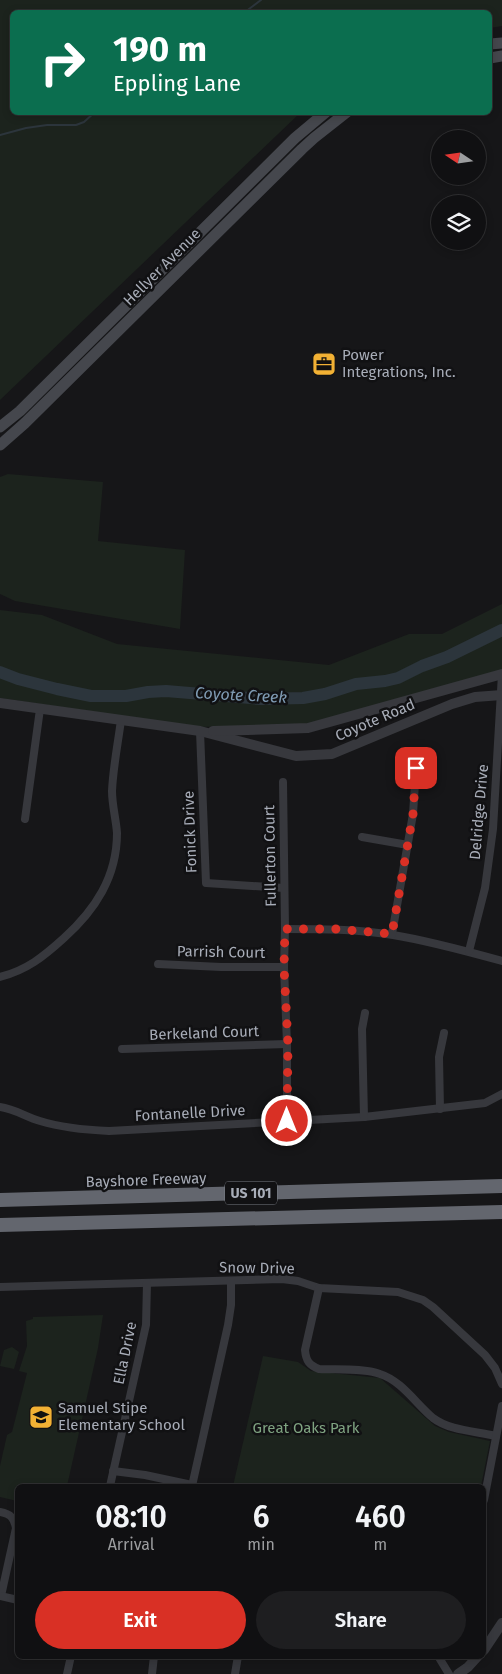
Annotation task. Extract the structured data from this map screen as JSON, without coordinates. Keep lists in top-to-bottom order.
{
  "streets": {
    "highway": ["Bayshore Freeway", "US 101"],
    "main road": ["Hellyer Avenue"],
    "street": [
      "Coyote Road",
      "Delridge Drive",
      "Fonick Drive",
      "Fullerton Court",
      "Parrish Court",
      "Berkeland Court",
      "Fontanelle Drive",
      "Snow Drive",
      "Ella Drive"
    ]
  },
  "crossings": [
    ["Coyote Road", "Delridge Drive"],
    ["Coyote Road", "Fonick Drive"],
    ["Fonick Drive", "Fullerton Court"],
    ["Fullerton Court", "Parrish Court"],
    ["Fullerton Court", "Berkeland Court"],
    ["Fullerton Court", "Fontanelle Drive"],
    ["Snow Drive", "Ella Drive"]
  ],
  "water": ["Coyote Creek"],
  "parks": ["Great Oaks Park"],
  "places": {
    "office": ["Power Integrations, Inc."],
    "school or university": ["Samuel Stipe Elementary School"]
  },
  "north": "left",
  "page": {
    "turn": ["190 m", "Eppling Lane"],
    "eta": [
      "08:10",
      "Arrival",
      "6",
      "min",
      "460",
      "m"
    ],
    "buttons": ["Exit", "Share"]
  }
}
